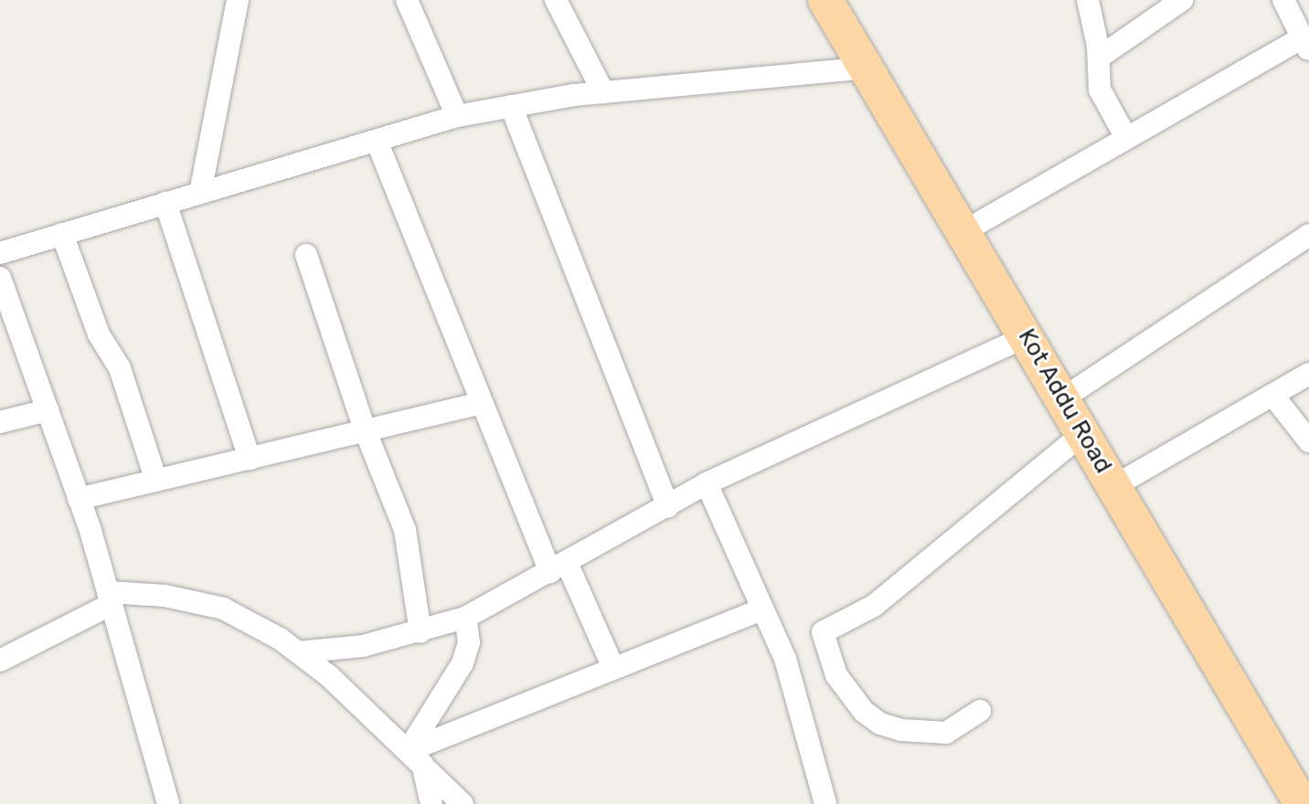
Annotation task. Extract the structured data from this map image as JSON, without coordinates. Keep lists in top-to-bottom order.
{
  "streets": {
    "main road": ["Kot Addu Road"]
  }
}
